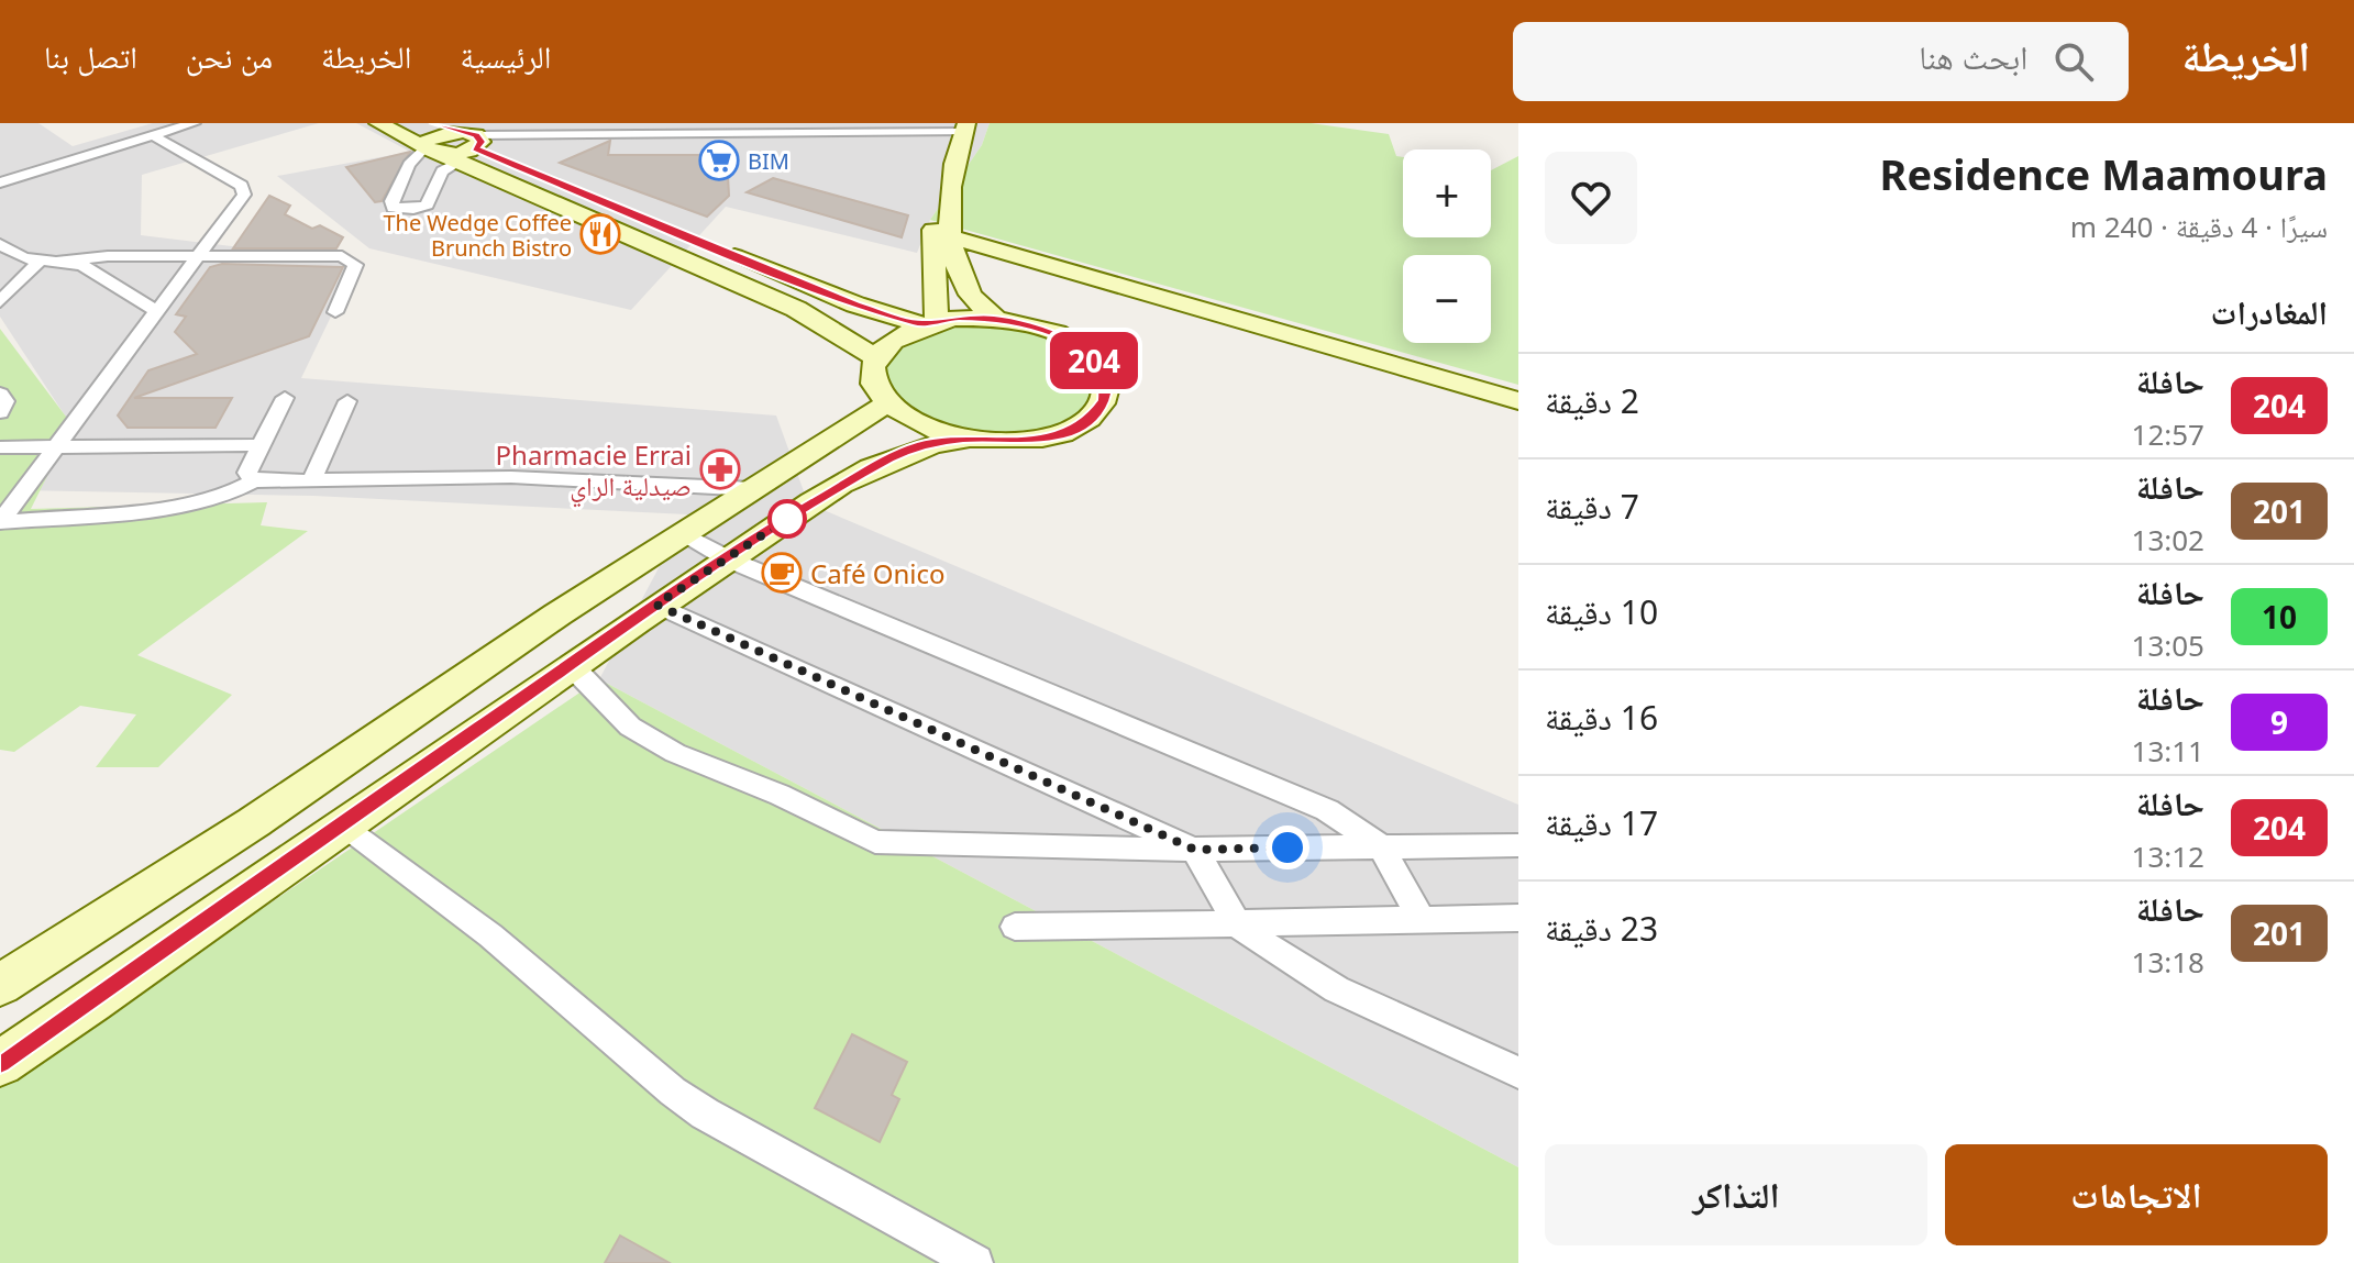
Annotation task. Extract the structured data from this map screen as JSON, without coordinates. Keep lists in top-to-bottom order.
{
  "places": {
    "supermarket": ["BIM"],
    "restaurant": ["The Wedge Coffee Brunch Bistro"],
    "pharmacy": ["Pharmacie Errai صيدلية الراي"],
    "cafe": ["Café Onico"]
  },
  "lines": ["bus line 204"],
  "page": {
    "header": "الخريطة",
    "search": "ابحث هنا",
    "nav": [
      "الرئيسية",
      "الخريطة",
      "من نحن",
      "اتصل بنا"
    ],
    "heading": [
      ["Residence Maamoura", "سيرًا · 4 دقيقة · 240 m"],
      "المغادرات"
    ],
    "on_map": "204",
    "map_buttons": ["+", "−"],
    "list": [
      {
        "mark": "204",
        "name": "حافلة",
        "note": "12:57",
        "value": "2 دقيقة"
      },
      {
        "mark": "201",
        "name": "حافلة",
        "note": "13:02",
        "value": "7 دقيقة"
      },
      {
        "mark": "10",
        "name": "حافلة",
        "note": "13:05",
        "value": "10 دقيقة"
      },
      {
        "mark": "9",
        "name": "حافلة",
        "note": "13:11",
        "value": "16 دقيقة"
      },
      {
        "mark": "204",
        "name": "حافلة",
        "note": "13:12",
        "value": "17 دقيقة"
      },
      {
        "mark": "201",
        "name": "حافلة",
        "note": "13:18",
        "value": "23 دقيقة"
      }
    ],
    "buttons": ["الاتجاهات", "التذاكر"]
  }
}
